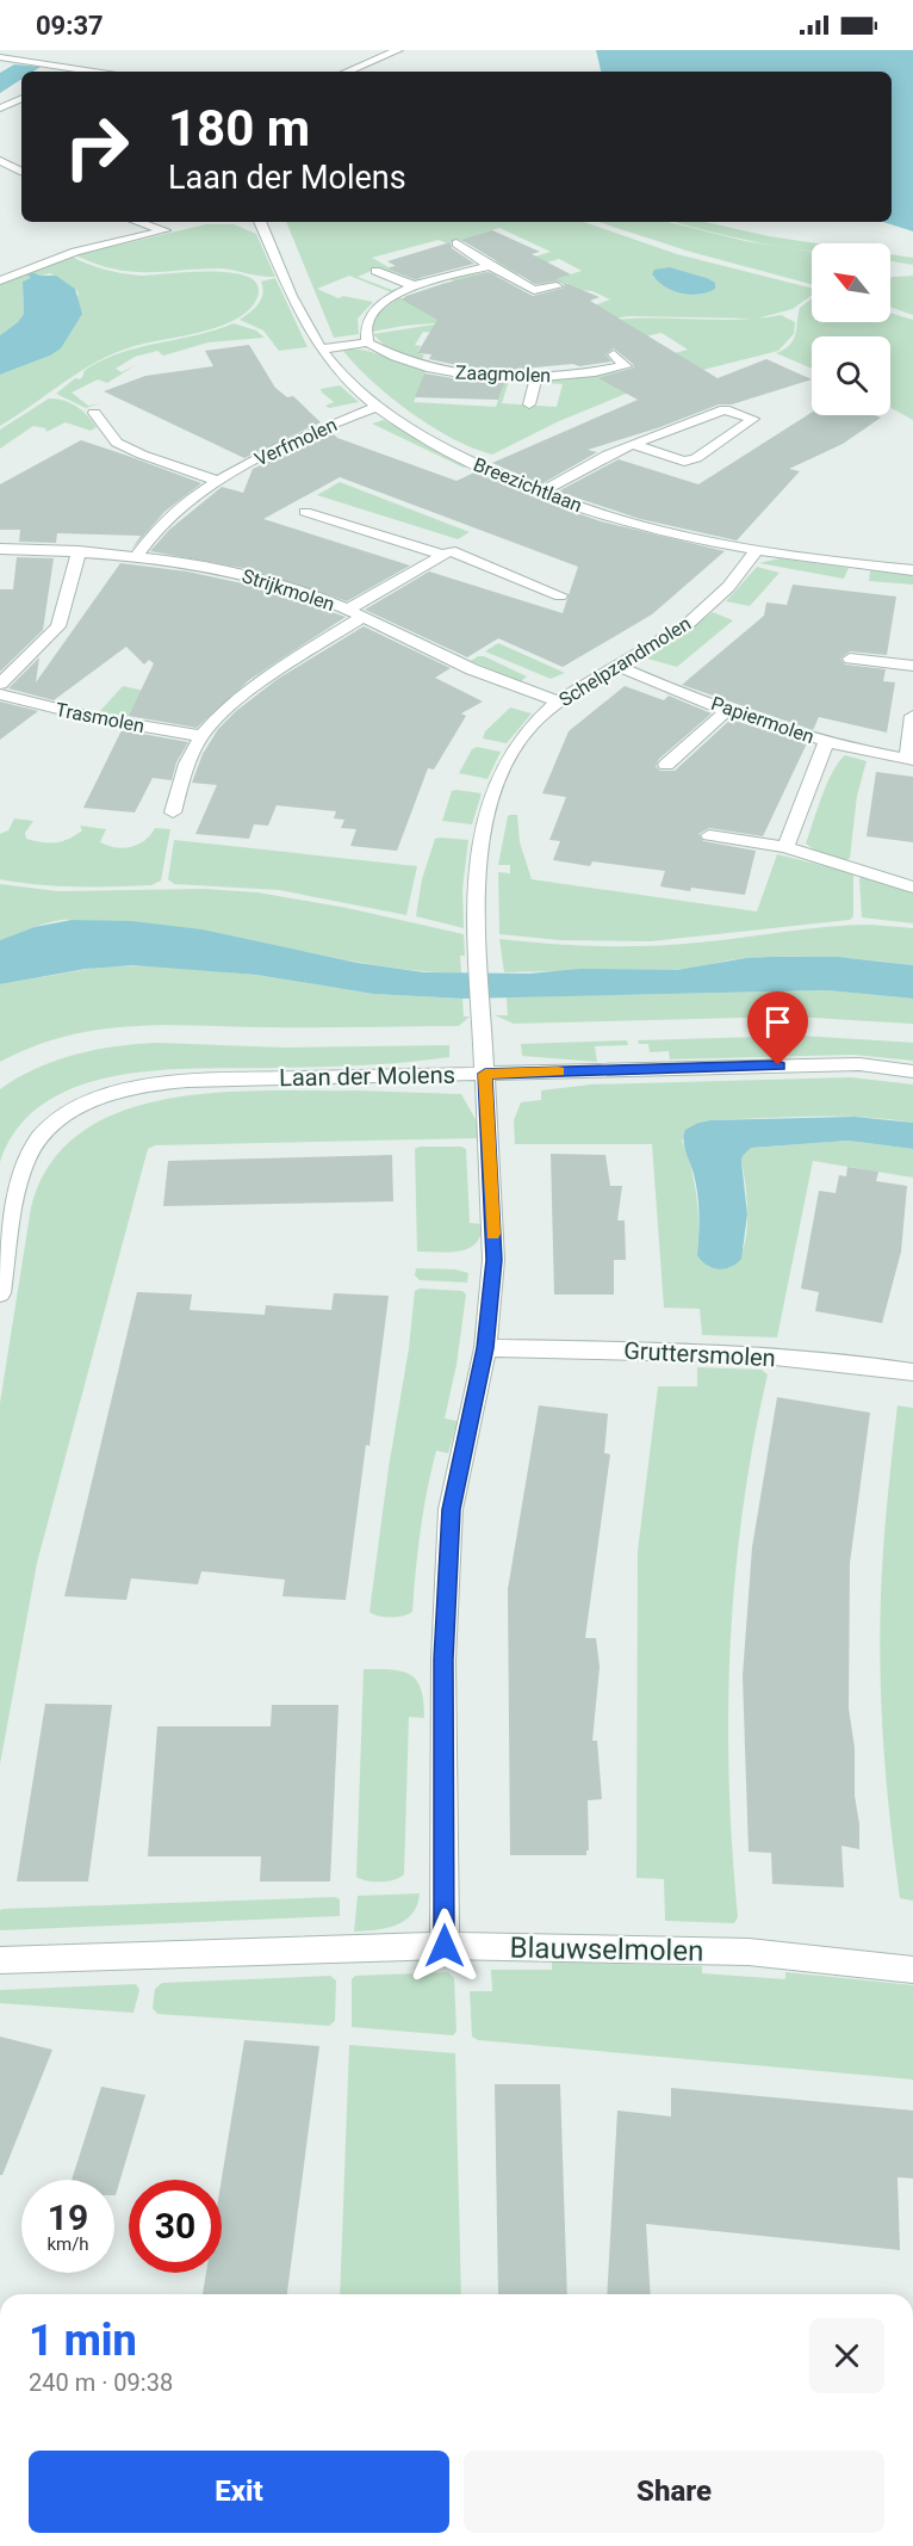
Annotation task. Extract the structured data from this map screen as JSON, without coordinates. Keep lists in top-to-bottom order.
{
  "streets": {
    "street": [
      "Zaagmolen",
      "Verfmolen",
      "Breezichtlaan",
      "Strijkmolen",
      "Schelpzandmolen",
      "Trasmolen",
      "Papiermolen",
      "Laan der Molens",
      "Gruttersmolen",
      "Blauwselmolen"
    ]
  },
  "crossings": [
    ["Verfmolen", "Breezichtlaan"],
    ["Verfmolen", "Strijkmolen"],
    ["Breezichtlaan", "Schelpzandmolen"],
    ["Strijkmolen", "Schelpzandmolen"],
    ["Schelpzandmolen", "Papiermolen"],
    ["Schelpzandmolen", "Laan der Molens"],
    ["Schelpzandmolen", "Gruttersmolen"],
    ["Schelpzandmolen", "Blauwselmolen"]
  ],
  "north": "top left",
  "page": {
    "status": "09:37",
    "turn": ["180 m", "Laan der Molens"],
    "speed": "19 km/h",
    "limit": "30",
    "heading": ["1 min", "240 m · 09:38"],
    "buttons": ["Exit", "Share"]
  }
}
